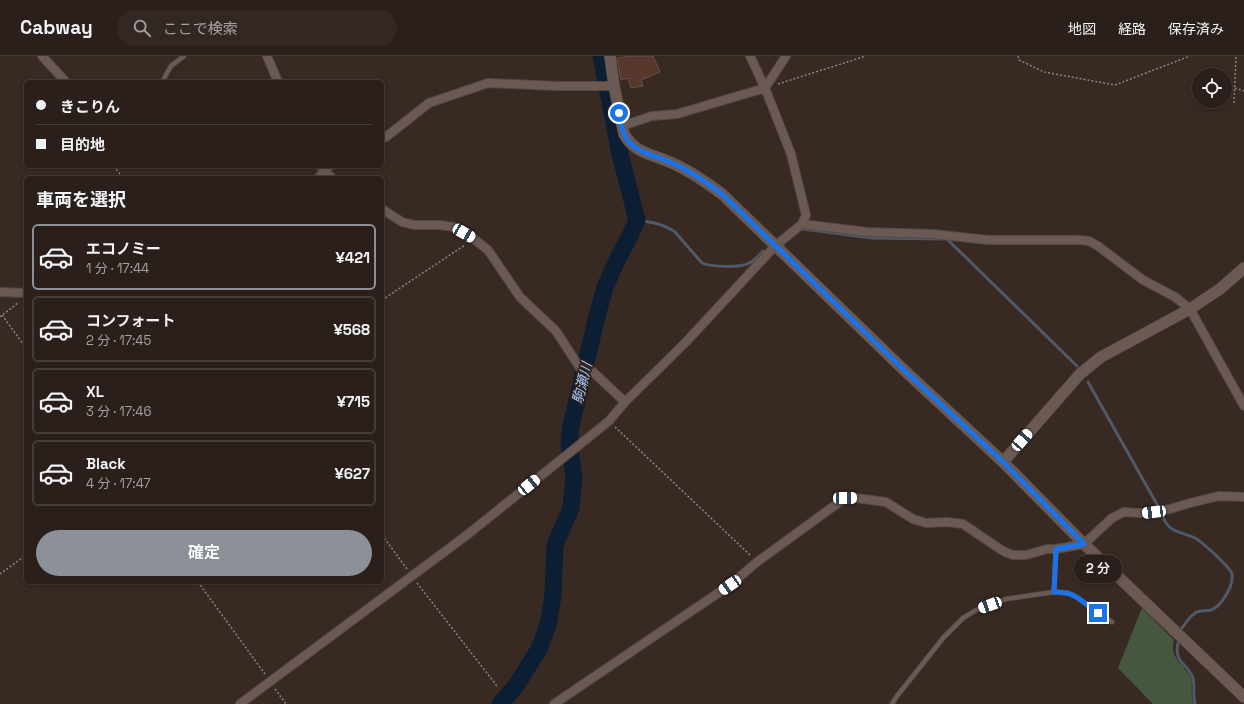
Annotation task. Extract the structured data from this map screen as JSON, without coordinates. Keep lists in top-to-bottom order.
{
  "water": ["駒瀬川"],
  "page": {
    "header": "Cabway",
    "search": "ここで検索",
    "nav": ["地図", "経路", "保存済み"],
    "banner": ["きこりん", "目的地"],
    "heading": "車両を選択",
    "list": [
      {
        "name": "エコノミー",
        "note": "1 分 · 17:44",
        "value": "¥421"
      },
      {
        "name": "コンフォート",
        "note": "2 分 · 17:45",
        "value": "¥568"
      },
      {
        "name": "XL",
        "note": "3 分 · 17:46",
        "value": "¥715"
      },
      {
        "name": "Black",
        "note": "4 分 · 17:47",
        "value": "¥627"
      }
    ],
    "buttons": "確定",
    "bubble": "2 分"
  }
}
